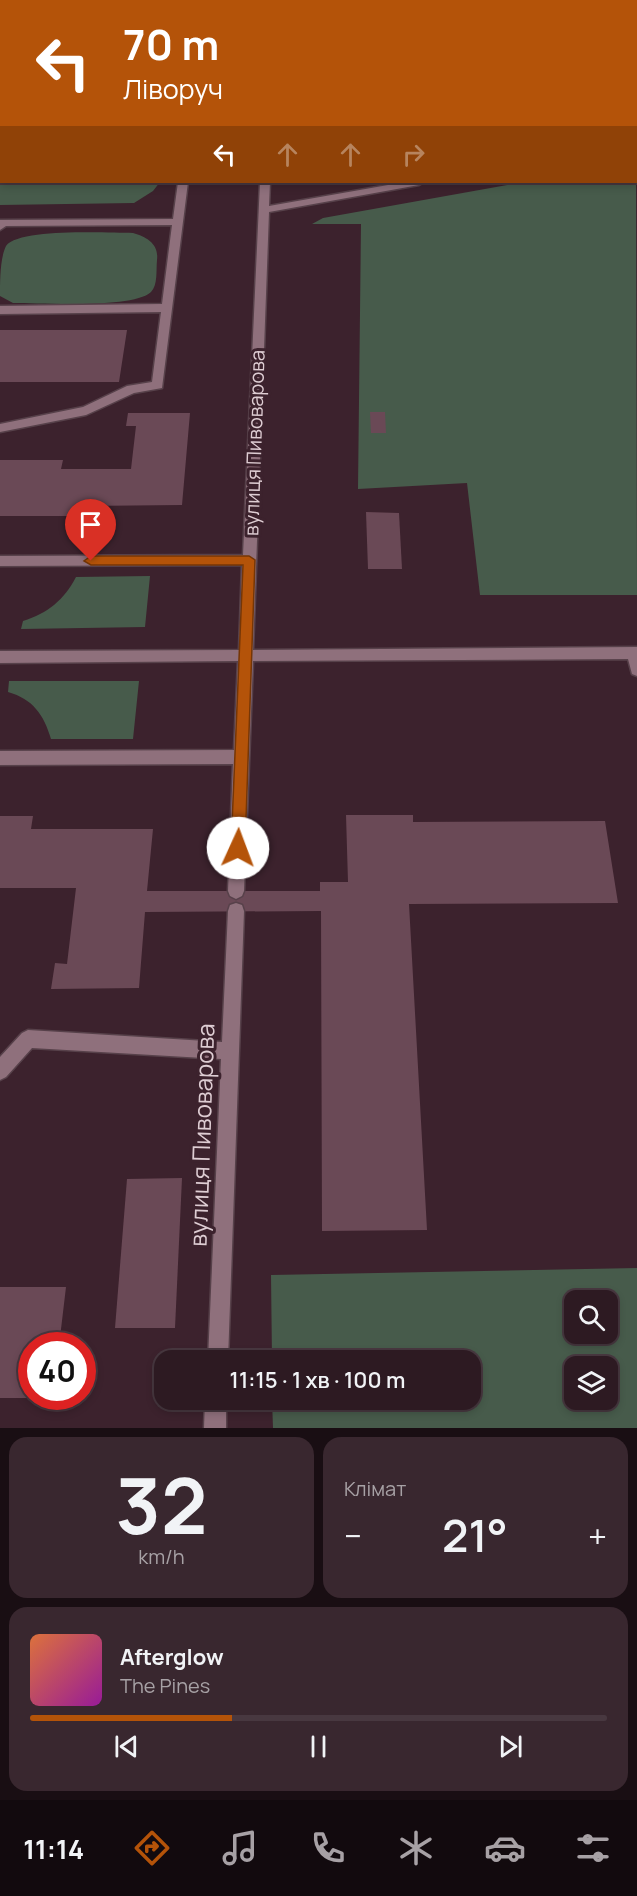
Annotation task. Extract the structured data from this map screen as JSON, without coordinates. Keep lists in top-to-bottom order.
{
  "streets": {
    "street": ["вулиця Пивоварова"]
  },
  "page": {
    "turn": ["70 m", "Ліворуч"],
    "limit": "40",
    "trip": "11:15 · 1 хв · 100 m",
    "tile": [
      ["32", "km/h"],
      "Клімат"
    ],
    "heat": ["−", "21°", "+"],
    "song": ["Afterglow", "The Pines"],
    "tabs": "11:14"
  }
}
